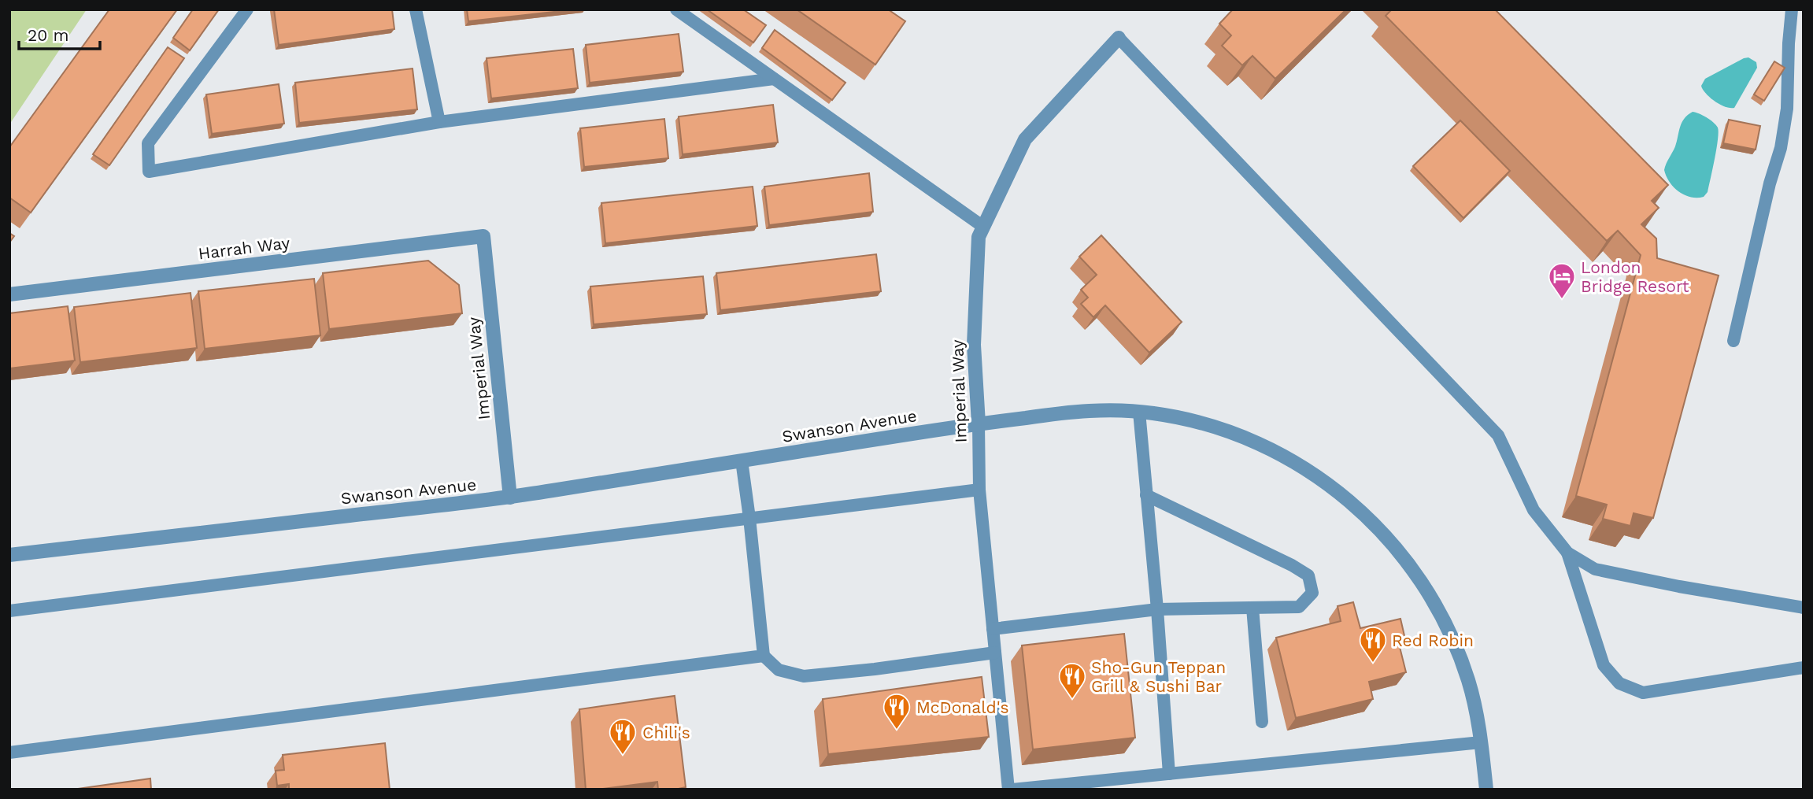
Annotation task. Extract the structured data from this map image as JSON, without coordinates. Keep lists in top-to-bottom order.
{
  "streets": {
    "street": ["Harrah Way", "Imperial Way", "Swanson Avenue"]
  },
  "crossings": [
    ["Harrah Way", "Imperial Way"],
    ["Imperial Way", "Swanson Avenue"]
  ],
  "places": {
    "hotel": ["London Bridge Resort"],
    "restaurant": [
      "Red Robin",
      "Sho-Gun Teppan Grill & Sushi Bar",
      "McDonald's",
      "Chili's"
    ]
  },
  "scale_bar": "20 m"
}
